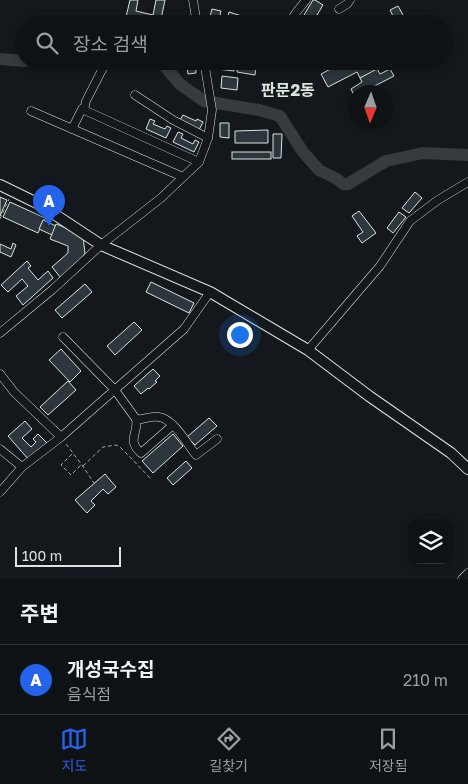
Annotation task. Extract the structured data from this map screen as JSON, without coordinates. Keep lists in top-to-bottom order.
{
  "districts": ["판문2동"],
  "scale_bar": "100 m",
  "north": "bottom",
  "page": {
    "search": "장소 검색",
    "pins": "A",
    "scale": "100 m",
    "heading": "주변",
    "list": [
      {
        "mark": "A",
        "name": "개성국수집",
        "note": "음식점",
        "value": "210 m"
      }
    ],
    "nav": ["지도", "길찾기", "저장됨"]
  }
}
